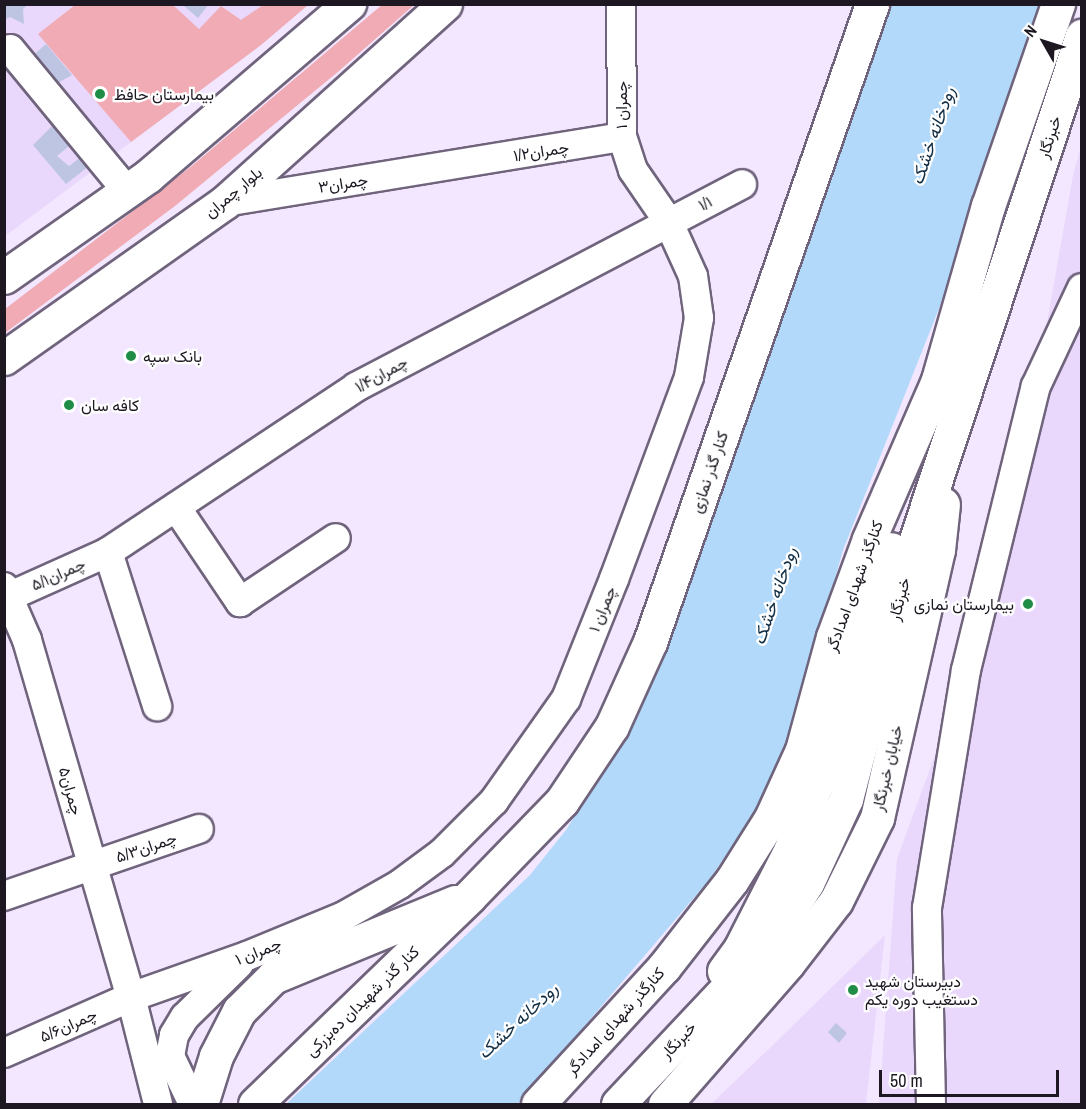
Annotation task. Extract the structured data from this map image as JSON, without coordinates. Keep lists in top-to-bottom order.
{
  "streets": {
    "main road": [
      "خبرنگار",
      "بلوار چمران",
      "کنار گذر نمازی",
      "کنارگذر شهدای امدادگر",
      "خیابان خبرنگار",
      "کنار گذر شهیدان ده‌بزرکی"
    ],
    "street": [
      "چمران ۱",
      "چمران۱/۲",
      "چمران۳",
      "۱/۱",
      "چمران۱/۴",
      "چمران۵/۱",
      "چمران۵",
      "چمران۵/۳",
      "چمران۵/۶"
    ]
  },
  "crossings": [
    ["چمران ۱", "چمران۱/۲"],
    ["چمران ۱", "۱/۱"],
    ["چمران ۱", "چمران۱/۴"],
    ["چمران ۱", "چمران۵"],
    ["چمران ۱", "چمران۵/۶"],
    ["خبرنگار", "خیابان خبرنگار"],
    ["چمران۱/۲", "چمران۳"],
    ["چمران۳", "بلوار چمران"],
    ["۱/۱", "چمران۱/۴"],
    ["چمران۱/۴", "چمران۵/۱"],
    ["کنار گذر نمازی", "کنار گذر شهیدان ده‌بزرکی"],
    ["چمران۵/۱", "چمران۵"],
    ["چمران۵", "چمران۵/۳"],
    ["چمران۵", "چمران۵/۶"]
  ],
  "water": ["رودخانه خشک"],
  "places": [
    "بیمارستان حافظ",
    "بانک سپه",
    "کافه سان",
    "بیمارستان نمازی",
    "دبیرستان شهید دستغیب دوره یکم"
  ],
  "scale_bar": "50 m",
  "north": "top left"
}
